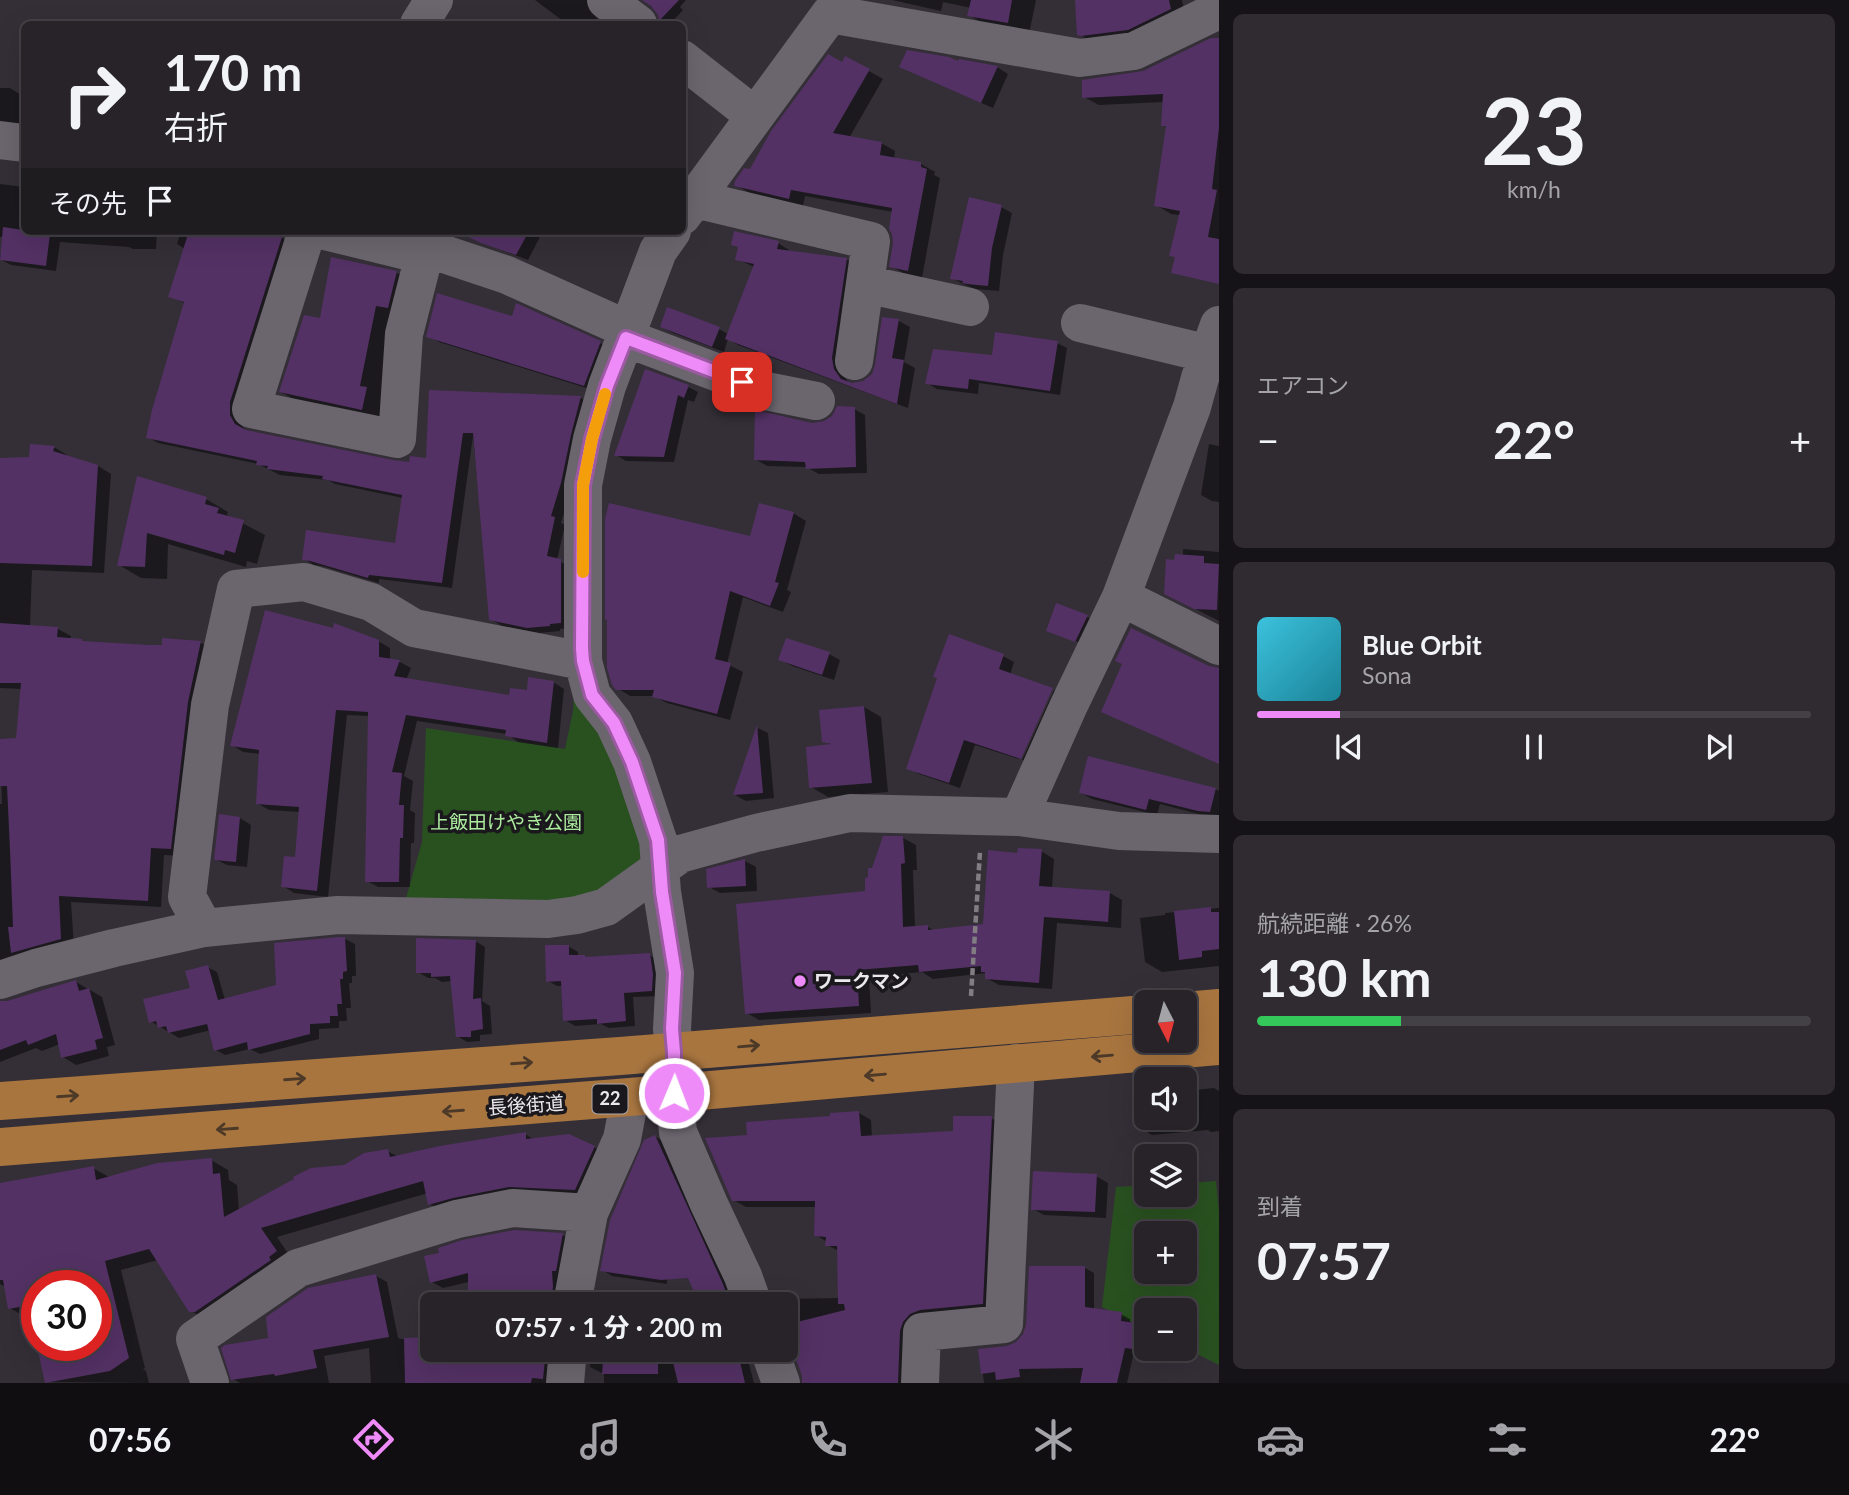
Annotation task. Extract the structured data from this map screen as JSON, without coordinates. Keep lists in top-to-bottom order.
{
  "streets": {
    "main road": ["22", "長後街道"]
  },
  "parks": ["上飯田けやき公園"],
  "places": ["ワークマン"],
  "north": "bottom",
  "page": {
    "tile": [
      ["23", "km/h"],
      "エアコン",
      ["航続距離 · 26%", "130 km"],
      ["到着", "07:57"]
    ],
    "turn": ["170 m", "右折"],
    "then": "その先",
    "heat": ["−", "22°", "+"],
    "song": ["Blue Orbit", "Sona"],
    "map_buttons": ["+", "−"],
    "limit": "30",
    "trip": "07:57 · 1 分 · 200 m",
    "tabs": ["07:56", "22°"]
  }
}
